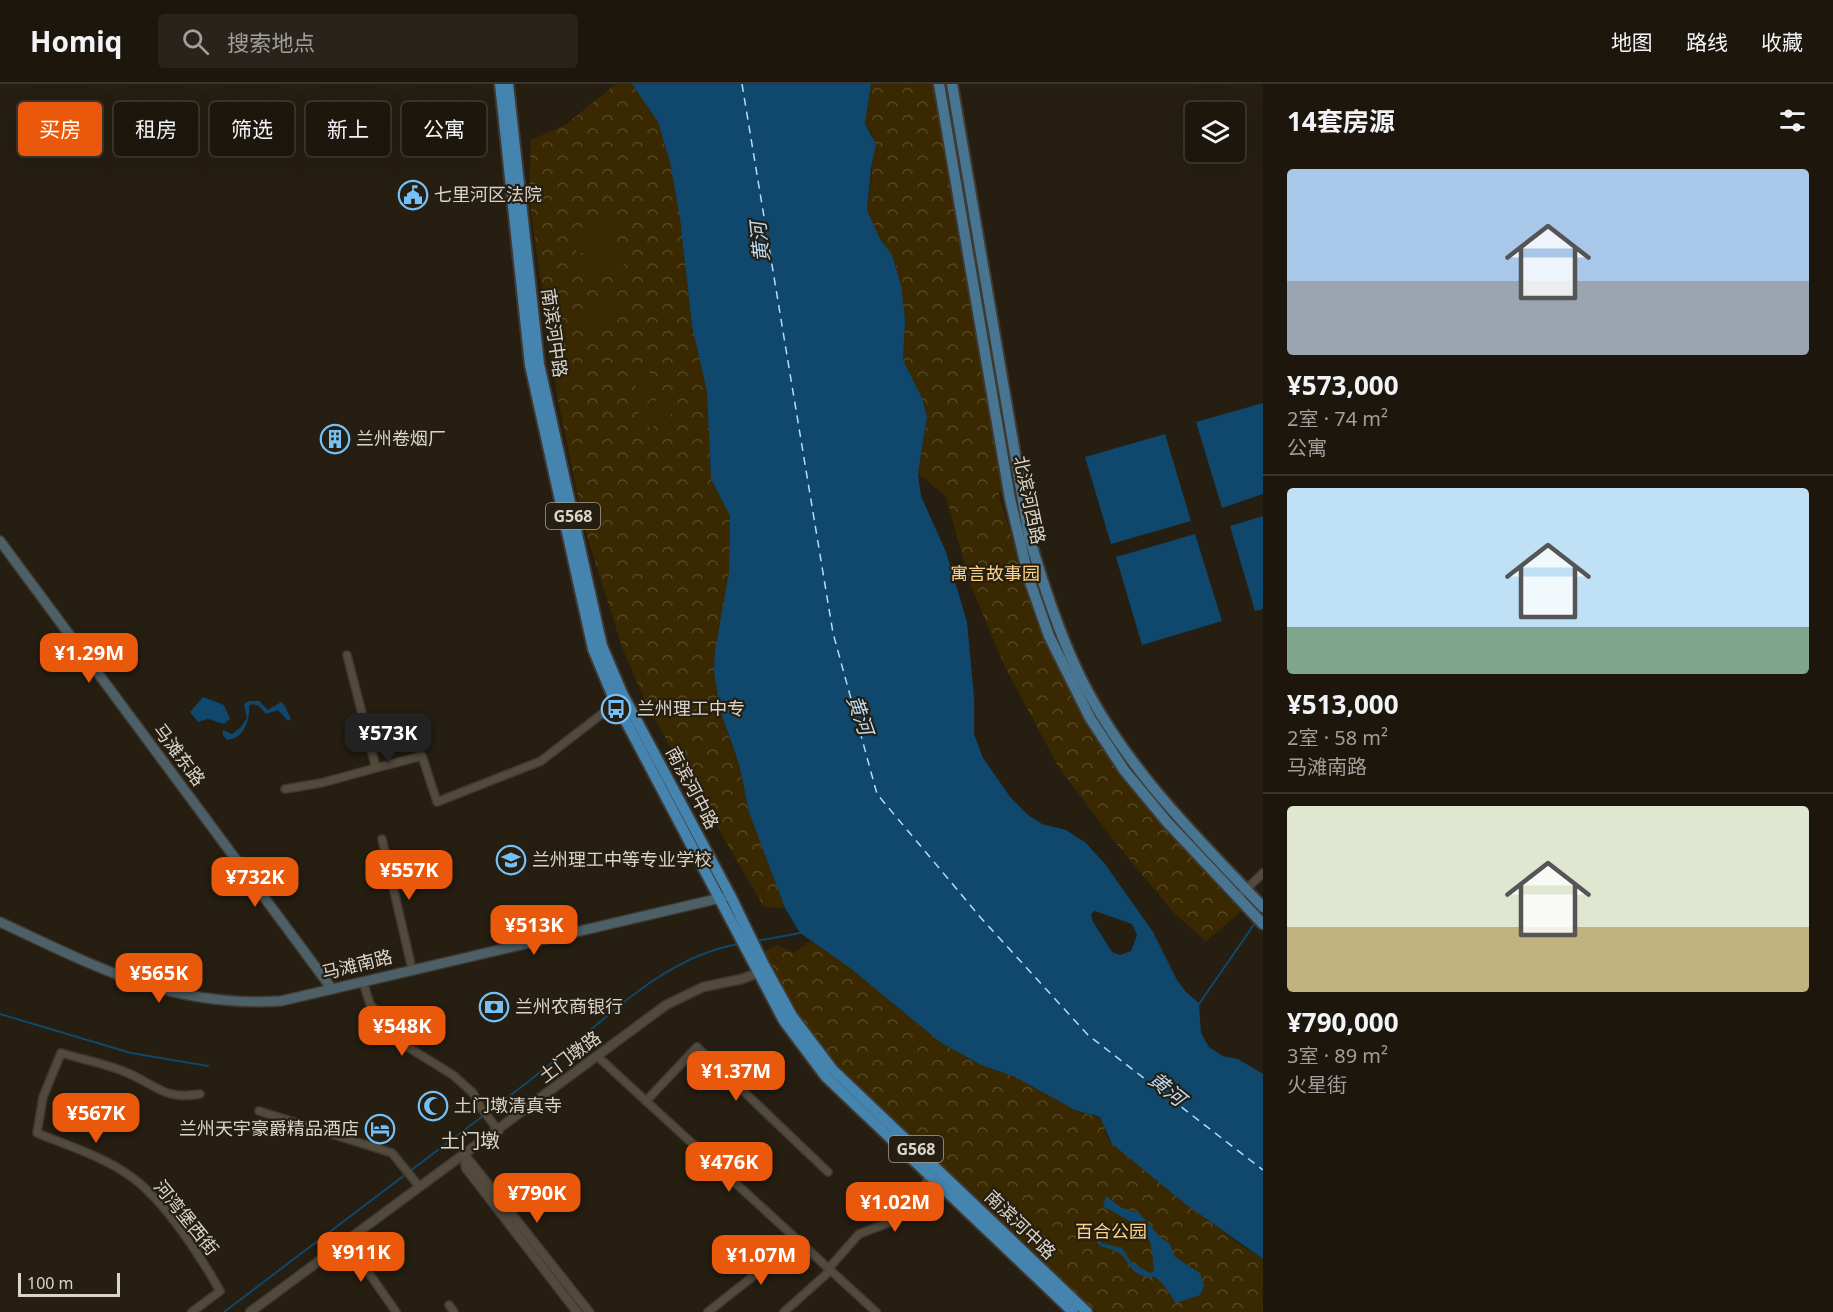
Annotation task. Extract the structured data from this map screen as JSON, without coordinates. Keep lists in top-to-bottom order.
{
  "streets": {
    "highway": ["南滨河中路", "G568"],
    "main road": ["北滨河西路", "马滩东路", "马滩南路"],
    "street": ["土门墩路", "河湾堡西街"]
  },
  "crossings": [
    ["南滨河中路", "马滩南路"],
    ["南滨河中路", "土门墩路"],
    ["马滩东路", "马滩南路"]
  ],
  "districts": ["土门墩"],
  "water": ["黄河"],
  "parks": ["寓言故事园", "百合公园"],
  "places": {
    "public building": ["七里河区法院"],
    "building": ["兰州卷烟厂"],
    "bus stop": ["兰州理工中专"],
    "school or university": ["兰州理工中等专业学校"],
    "bank": ["兰州农商银行"],
    "mosque": ["土门墩清真寺"],
    "hotel": ["兰州天宇豪爵精品酒店"]
  },
  "scale_bar": "100 m",
  "page": {
    "header": "Homiq",
    "search": "搜索地点",
    "nav": ["地图", "路线", "收藏"],
    "heading": "14套房源",
    "chip": [
      "买房",
      "租房",
      "筛选",
      "新上",
      "公寓"
    ],
    "list": [
      {
        "name": "¥573,000",
        "note": "2室 · 74 m² · 公寓"
      },
      {
        "name": "¥513,000",
        "note": "2室 · 58 m² · 马滩南路"
      },
      {
        "name": "¥790,000",
        "note": "3室 · 89 m² · 火星街"
      }
    ],
    "price": [
      "¥1.29M",
      "¥573K",
      "¥557K",
      "¥732K",
      "¥513K",
      "¥565K",
      "¥548K",
      "¥1.37M",
      "¥567K",
      "¥476K",
      "¥790K",
      "¥1.02M",
      "¥911K",
      "¥1.07M"
    ],
    "scale": "100 m"
  }
}
